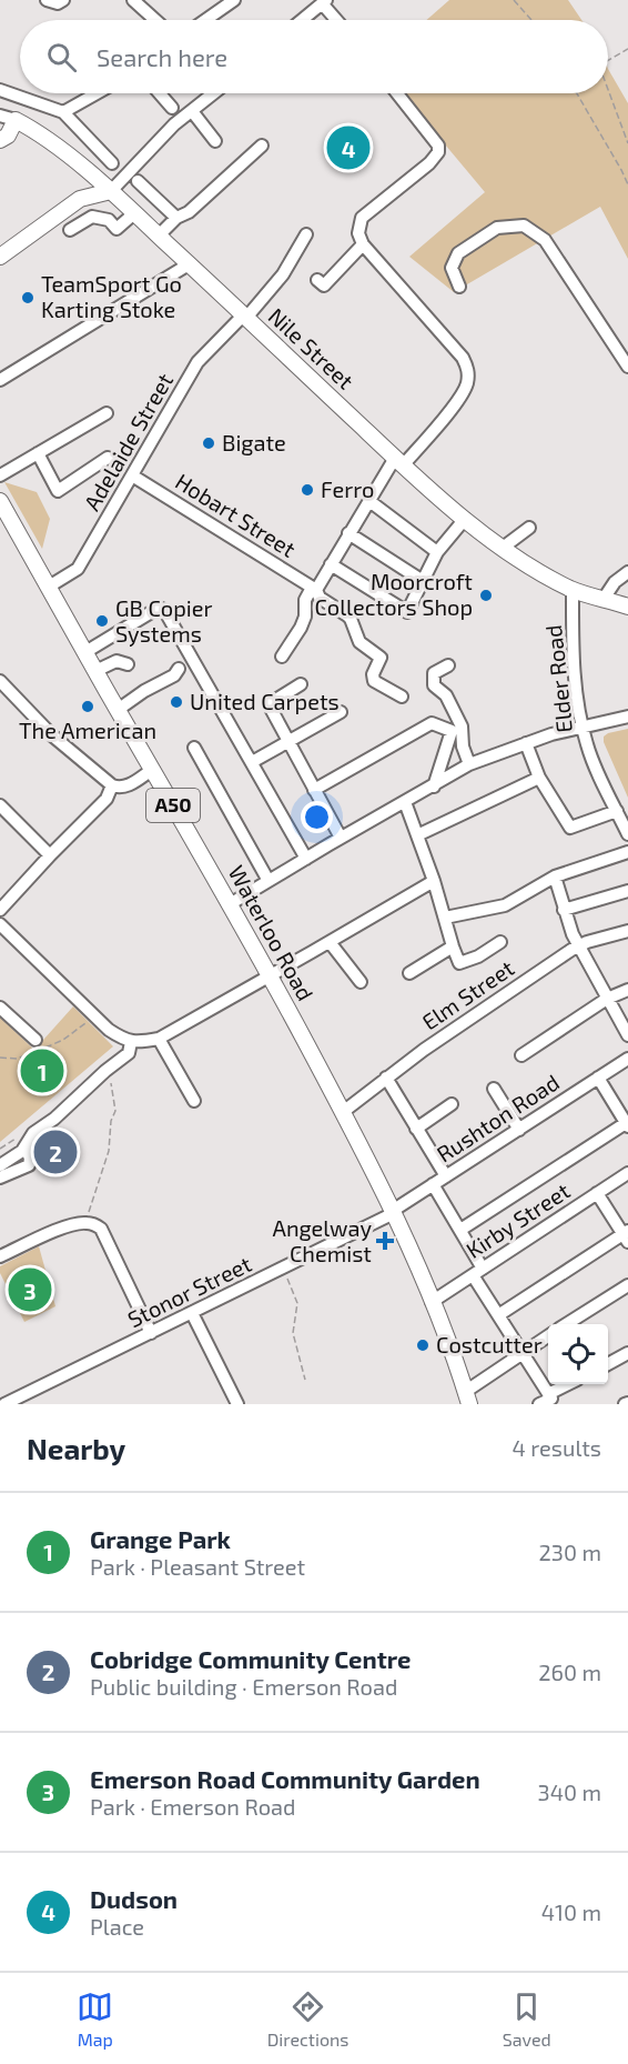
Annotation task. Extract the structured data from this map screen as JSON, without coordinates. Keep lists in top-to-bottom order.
{
  "streets": {
    "main road": ["Nile Street", "A50", "Waterloo Road"],
    "street": [
      "Adelaide Street",
      "Hobart Street",
      "Elder Road",
      "Elm Street",
      "Rushton Road",
      "Kirby Street",
      "Stonor Street"
    ]
  },
  "crossings": [
    ["Nile Street", "Adelaide Street"],
    ["Nile Street", "Elder Road"],
    ["Adelaide Street", "Hobart Street"],
    ["Adelaide Street", "Waterloo Road"],
    ["Waterloo Road", "Elm Street"],
    ["Waterloo Road", "Rushton Road"],
    ["Waterloo Road", "Kirby Street"],
    ["Waterloo Road", "Stonor Street"],
    ["Rushton Road", "Stonor Street"]
  ],
  "places": {
    "other": [
      "TeamSport Go Karting Stoke",
      "Bigate",
      "Ferro",
      "Moorcroft Collectors Shop",
      "GB Copier Systems",
      "United Carpets",
      "The American",
      "Costcutter"
    ],
    "health": ["Angelway Chemist"]
  },
  "page": {
    "search": "Search here",
    "pins": [
      "4",
      "1",
      "2",
      "3"
    ],
    "heading": ["Nearby", "4 results"],
    "list": [
      {
        "mark": "1",
        "name": "Grange Park",
        "note": "Park · Pleasant Street",
        "value": "230 m"
      },
      {
        "mark": "2",
        "name": "Cobridge Community Centre",
        "note": "Public building · Emerson Road",
        "value": "260 m"
      },
      {
        "mark": "3",
        "name": "Emerson Road Community Garden",
        "note": "Park · Emerson Road",
        "value": "340 m"
      },
      {
        "mark": "4",
        "name": "Dudson",
        "note": "Place",
        "value": "410 m"
      }
    ],
    "nav": ["Map", "Directions", "Saved"]
  }
}
